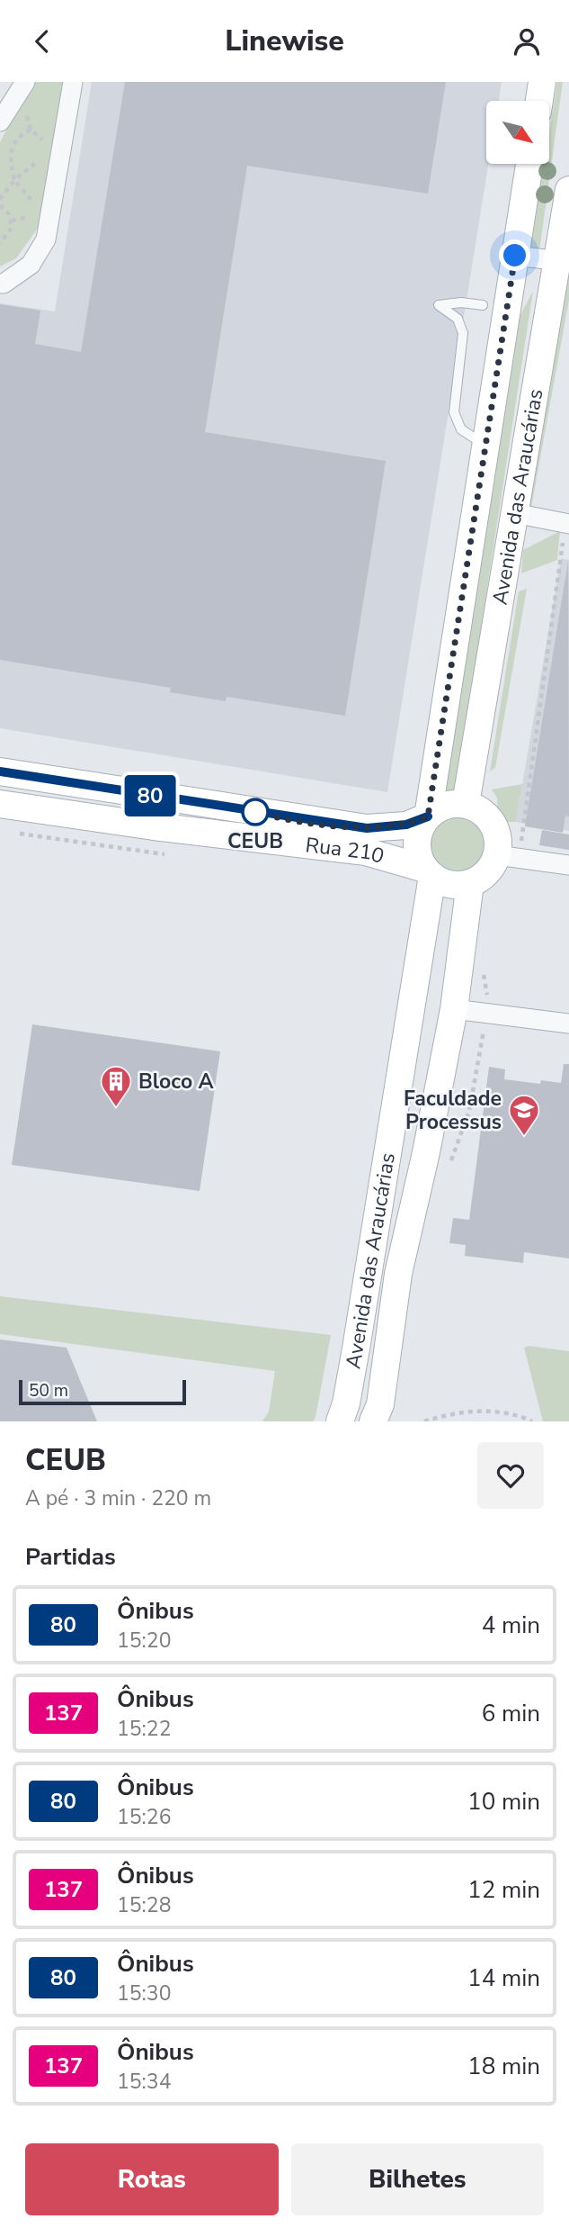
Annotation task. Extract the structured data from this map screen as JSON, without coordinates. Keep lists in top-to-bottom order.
{
  "streets": {
    "main road": ["Avenida das Araucárias", "Rua 210"]
  },
  "crossings": [
    ["Avenida das Araucárias", "Rua 210"]
  ],
  "places": {
    "other": ["CEUB"],
    "building": ["Bloco A"],
    "school or university": ["Faculdade Processus"]
  },
  "lines": ["bus line 80"],
  "scale_bar": "50 m",
  "north": "bottom right",
  "page": {
    "header": "Linewise",
    "on_map": "80",
    "scale": "50 m",
    "heading": [
      ["CEUB", "A pé · 3 min · 220 m"],
      "Partidas"
    ],
    "list": [
      {
        "mark": "80",
        "name": "Ônibus",
        "note": "15:20",
        "value": "4 min"
      },
      {
        "mark": "137",
        "name": "Ônibus",
        "note": "15:22",
        "value": "6 min"
      },
      {
        "mark": "80",
        "name": "Ônibus",
        "note": "15:26",
        "value": "10 min"
      },
      {
        "mark": "137",
        "name": "Ônibus",
        "note": "15:28",
        "value": "12 min"
      },
      {
        "mark": "80",
        "name": "Ônibus",
        "note": "15:30",
        "value": "14 min"
      },
      {
        "mark": "137",
        "name": "Ônibus",
        "note": "15:34",
        "value": "18 min"
      }
    ],
    "buttons": ["Rotas", "Bilhetes"]
  }
}
